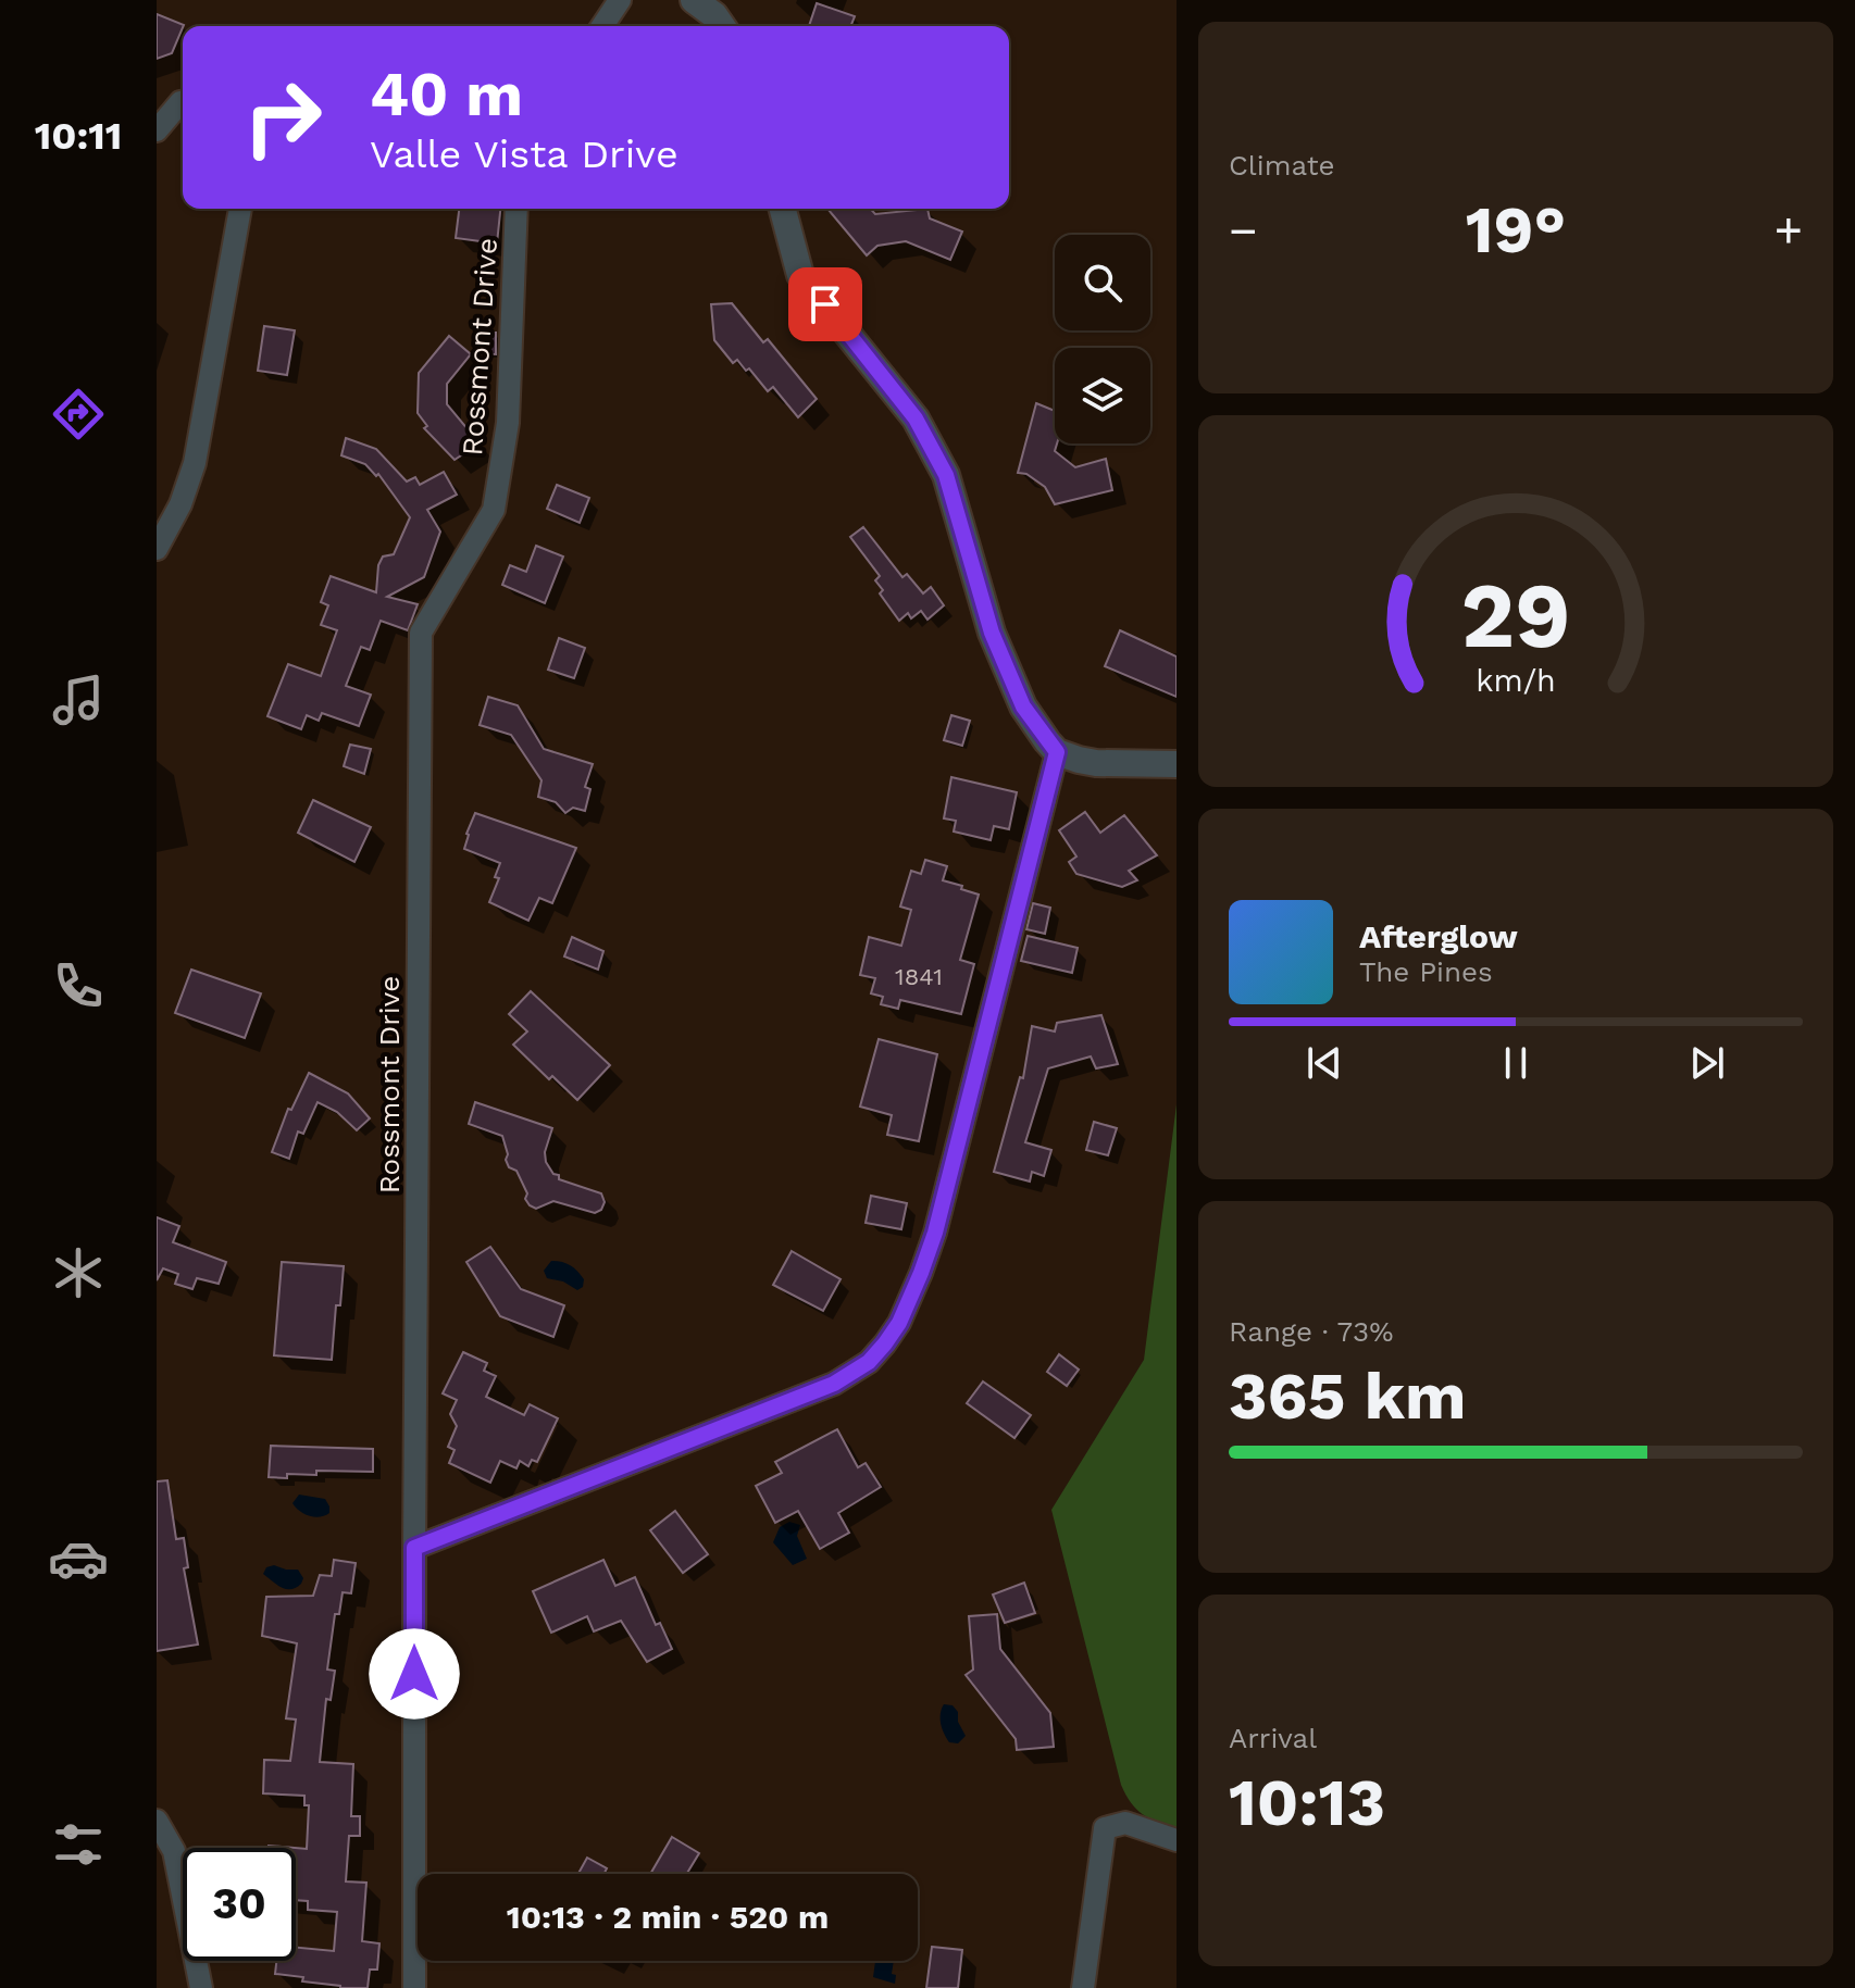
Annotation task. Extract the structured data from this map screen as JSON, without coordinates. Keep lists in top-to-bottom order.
{
  "streets": {
    "street": ["Rossmont Drive"]
  },
  "house_numbers": ["1841"],
  "page": {
    "tabs": "10:11",
    "tile": [
      "Climate",
      ["Range · 73%", "365 km"],
      ["Arrival", "10:13"]
    ],
    "turn": ["40 m", "Valle Vista Drive"],
    "heat": ["−", "19°", "+"],
    "song": ["Afterglow", "The Pines"],
    "limit": "30",
    "trip": "10:13 · 2 min · 520 m",
    "gauge": ["29", "km/h"]
  }
}
